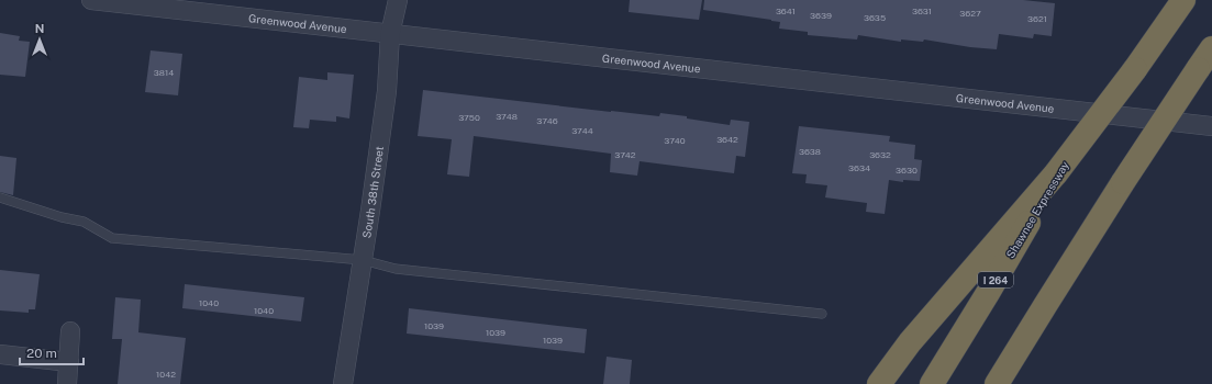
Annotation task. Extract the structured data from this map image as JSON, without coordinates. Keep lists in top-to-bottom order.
{
  "streets": {
    "highway": ["Shawnee Expressway", "I 264"],
    "street": ["Greenwood Avenue", "South 38th Street"]
  },
  "crossings": [
    ["Greenwood Avenue", "South 38th Street"]
  ],
  "house_numbers": [
    "3641",
    "3631",
    "3627",
    "3639",
    "3635",
    "3621",
    "3814",
    "3748",
    "3750",
    "3746",
    "3744",
    "3642",
    "3740",
    "3638",
    "3742",
    "3632",
    "3634",
    "3630",
    "1040",
    "1040",
    "1039",
    "1039",
    "1039",
    "1042"
  ],
  "scale_bar": "20 m",
  "north": "top"
}
